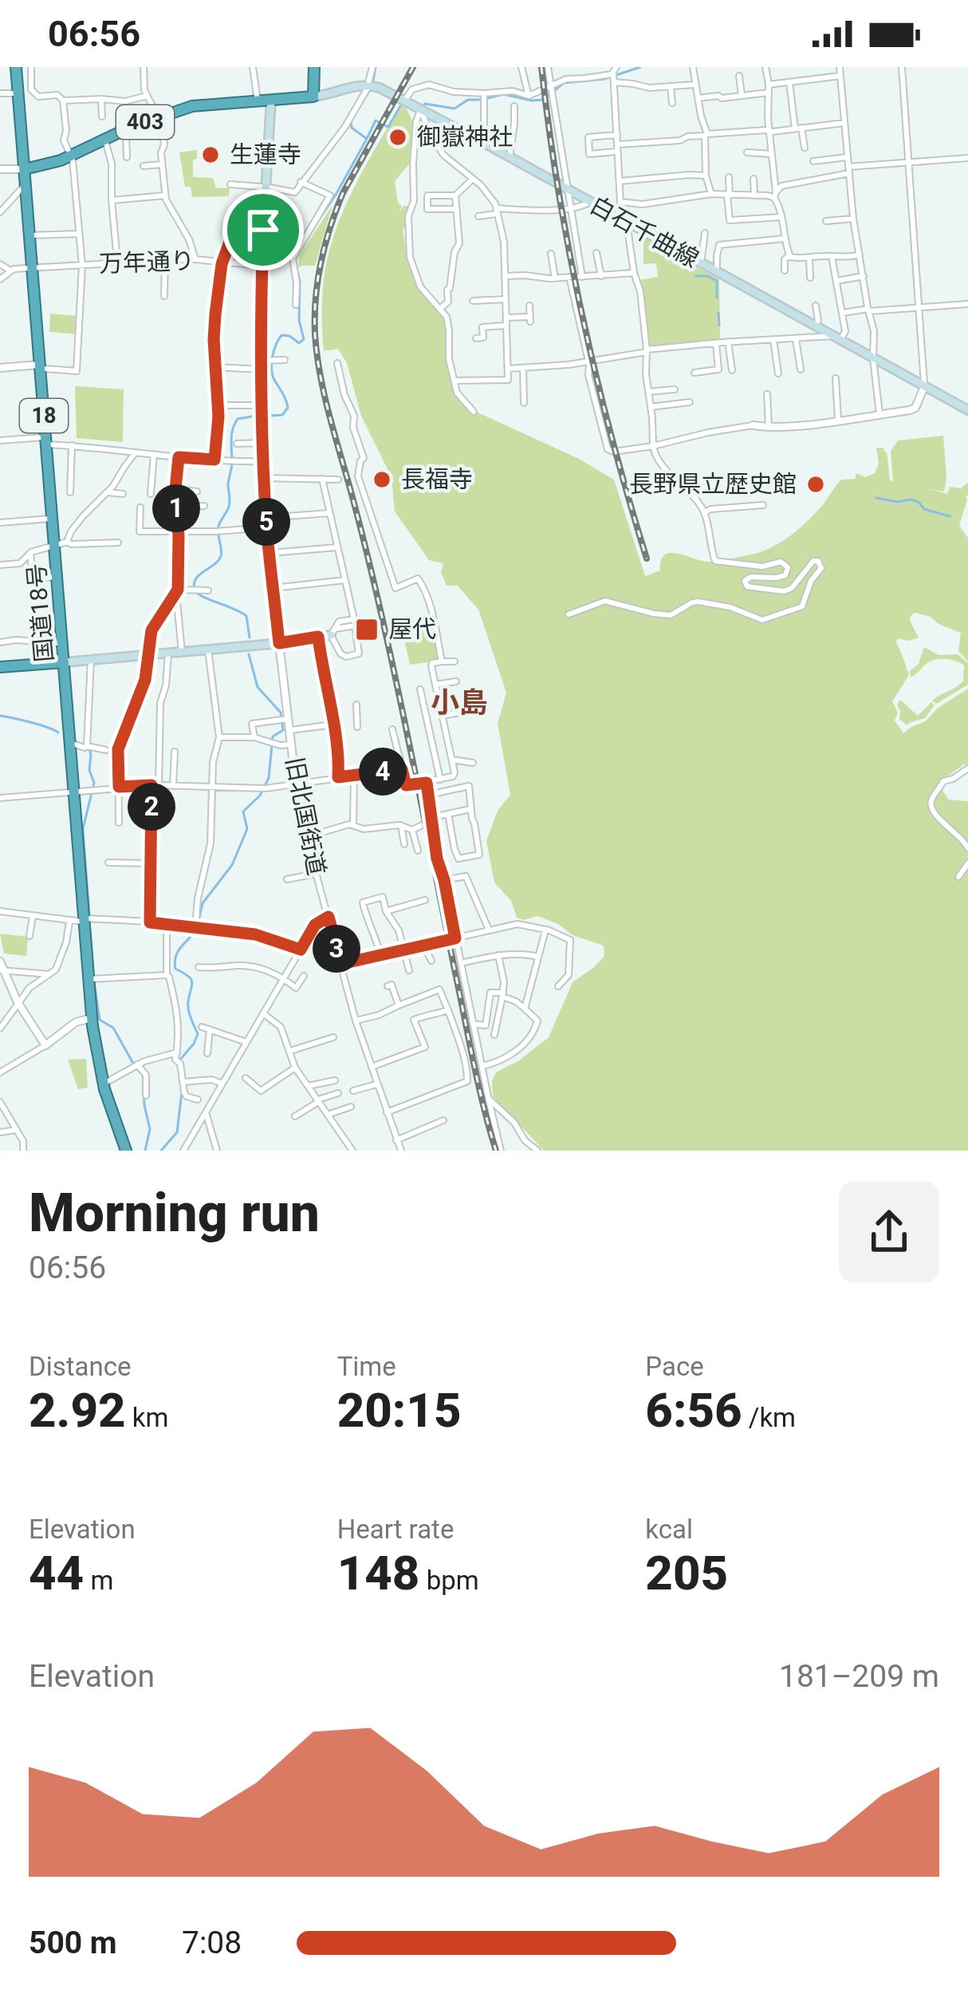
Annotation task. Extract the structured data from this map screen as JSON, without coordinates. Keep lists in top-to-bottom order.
{
  "streets": {
    "highway": ["403", "18", "国道18号"],
    "main road": ["白石千曲線"],
    "street": ["万年通り", "旧北国街道"]
  },
  "crossings": [
    ["403", "国道18号"],
    ["万年通り", "国道18号"]
  ],
  "districts": ["小島"],
  "places": {
    "other": [
      "御嶽神社",
      "生蓮寺",
      "長福寺",
      "長野県立歴史館"
    ],
    "transit": ["屋代"]
  },
  "page": {
    "status": "06:56",
    "pins": [
      "1",
      "5",
      "4",
      "2",
      "3"
    ],
    "heading": ["Morning run", "06:56"],
    "stats": [
      ["Distance", "2.92 km"],
      ["Time", "20:15"],
      ["Pace", "6:56 /km"],
      ["Elevation", "44 m"],
      ["Heart rate", "148 bpm"],
      ["kcal", "205"]
    ],
    "chart": ["Elevation", "181–209 m"],
    "list": [
      {
        "name": "500 m",
        "note": "7:08"
      }
    ]
  }
}
